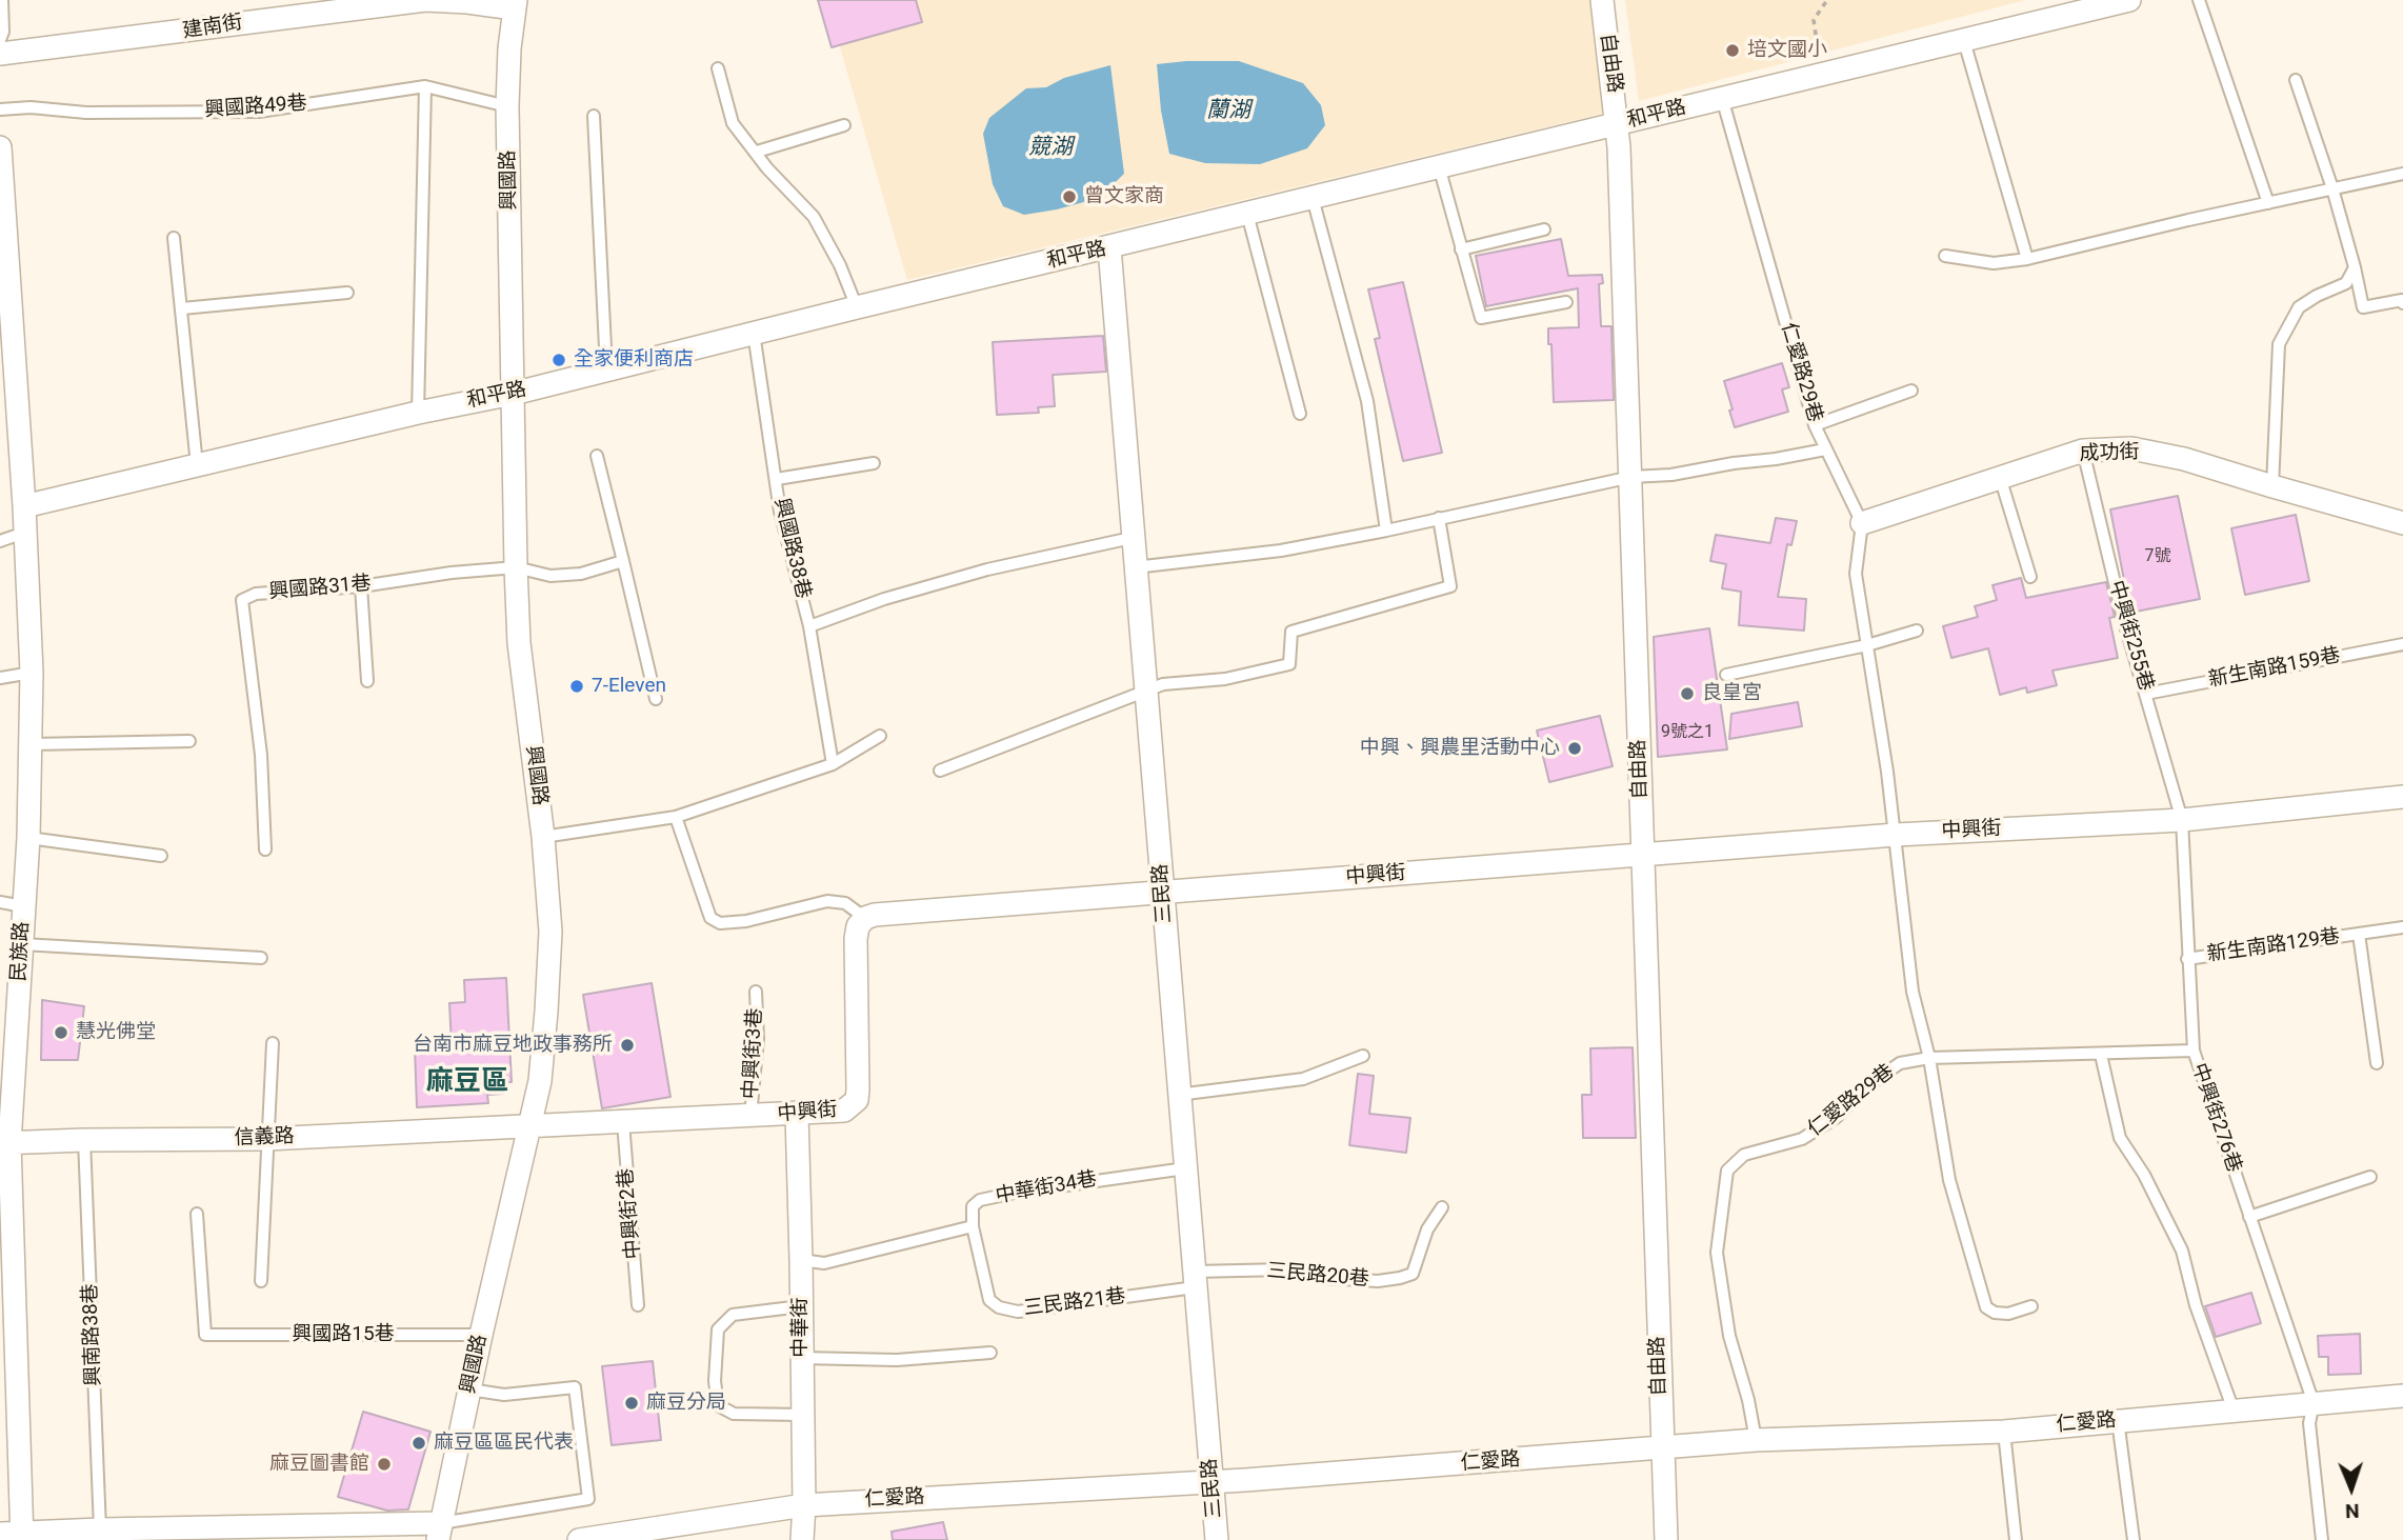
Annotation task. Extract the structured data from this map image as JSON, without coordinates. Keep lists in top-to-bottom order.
{
  "streets": {
    "street": [
      "建南街",
      "自由路",
      "和平路",
      "興國路",
      "成功街",
      "中興街",
      "三民路",
      "民族路",
      "信義路",
      "中華街",
      "仁愛路"
    ],
    "lane": [
      "興國路49巷",
      "仁愛路29巷",
      "興國路38巷",
      "興國路31巷",
      "中興街255巷",
      "新生南路159巷",
      "新生南路129巷",
      "中興街3巷",
      "中興街276巷",
      "中華街34巷",
      "中興街2巷",
      "三民路20巷",
      "三民路21巷",
      "興南路38巷",
      "興國路15巷"
    ]
  },
  "crossings": [
    ["建南街", "興國路"],
    ["自由路", "和平路"],
    ["自由路", "中興街"],
    ["自由路", "仁愛路"],
    ["興國路49巷", "興國路"],
    ["和平路", "興國路"],
    ["和平路", "仁愛路29巷"],
    ["和平路", "興國路38巷"],
    ["和平路", "三民路"],
    ["和平路", "民族路"],
    ["興國路", "興國路31巷"],
    ["興國路", "中興街"],
    ["興國路", "信義路"],
    ["興國路", "興國路15巷"],
    ["仁愛路29巷", "成功街"],
    ["仁愛路29巷", "中興街276巷"],
    ["仁愛路29巷", "仁愛路"],
    ["成功街", "中興街255巷"],
    ["中興街255巷", "新生南路159巷"],
    ["中興街255巷", "中興街"],
    ["中興街255巷", "中興街276巷"],
    ["中興街", "三民路"],
    ["中興街", "中興街3巷"],
    ["中興街", "中興街276巷"],
    ["中興街", "信義路"],
    ["中興街", "中興街2巷"],
    ["中興街", "中華街"],
    ["三民路", "中華街34巷"],
    ["三民路", "三民路20巷"],
    ["三民路", "三民路21巷"],
    ["三民路", "仁愛路"],
    ["新生南路129巷", "中興街276巷"],
    ["民族路", "信義路"],
    ["中興街276巷", "仁愛路"],
    ["信義路", "興南路38巷"],
    ["中華街34巷", "三民路21巷"],
    ["三民路20巷", "三民路21巷"],
    ["中華街", "仁愛路"]
  ],
  "districts": ["麻豆區"],
  "water": ["蘭湖", "競湖"],
  "places": [
    "培文國小",
    "曾文家商",
    "全家便利商店",
    "7-Eleven",
    "良皇宮",
    "中興、興農里活動中心",
    "慧光佛堂",
    "台南市麻豆地政事務所",
    "麻豆分局",
    "麻豆區區民代表",
    "麻豆圖書館"
  ],
  "house_numbers": ["7號", "9號之1"],
  "north": "bottom"
}
